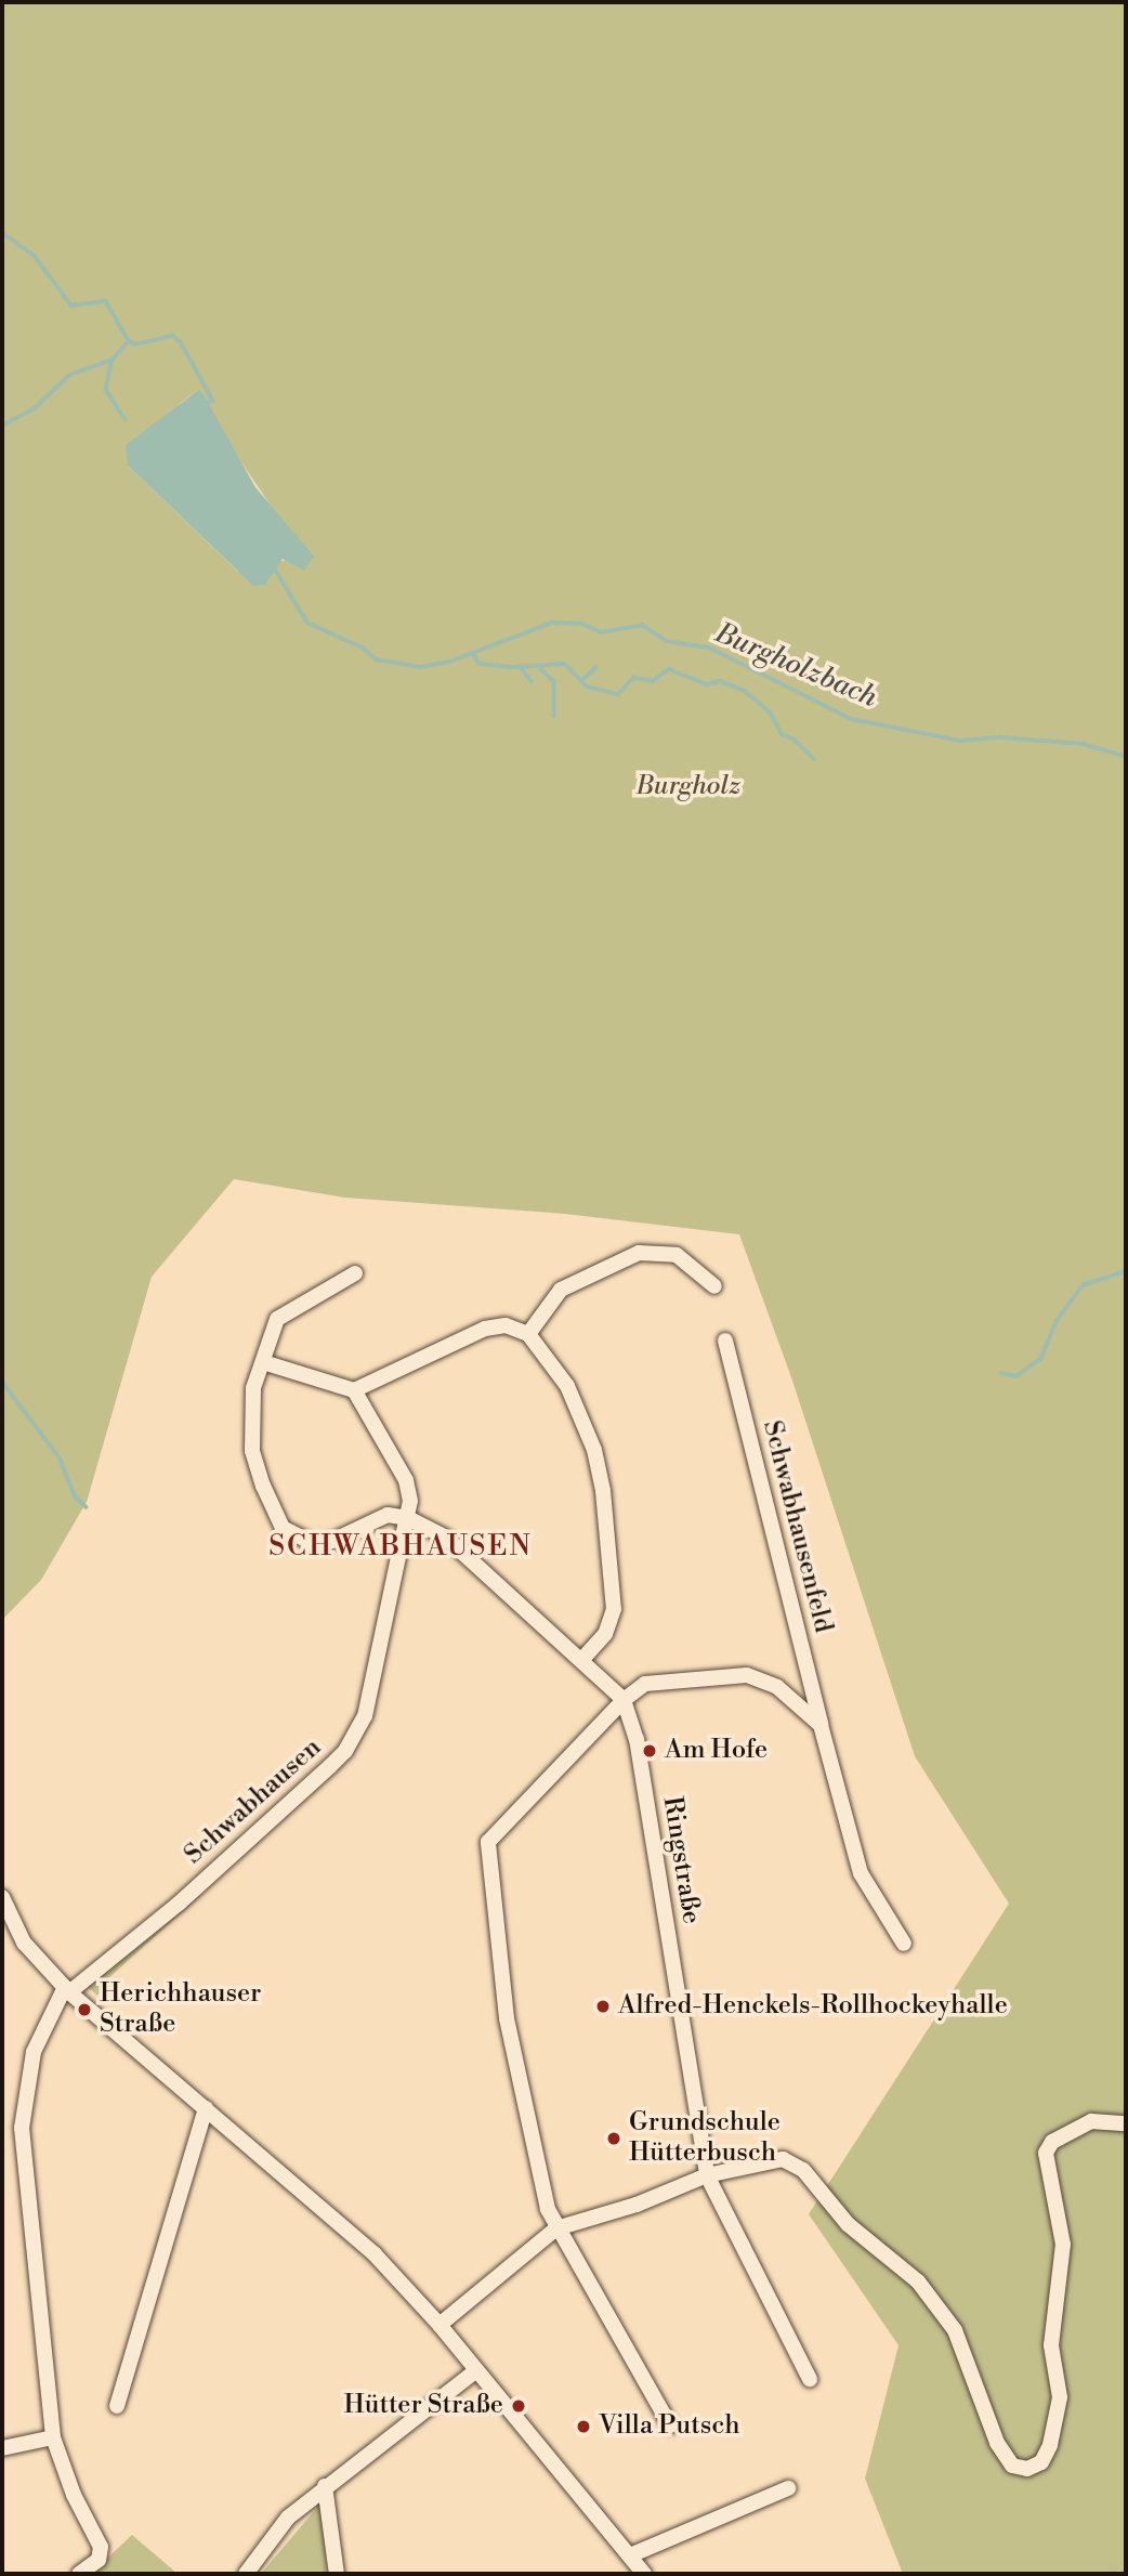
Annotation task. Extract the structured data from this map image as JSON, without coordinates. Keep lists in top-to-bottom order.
{
  "streets": {
    "street": ["Schwabhausenfeld", "Schwabhausen", "Ringstraße"]
  },
  "crossings": [
    ["Schwabhausen", "Ringstraße"]
  ],
  "districts": ["SCHWABHAUSEN"],
  "water": ["Burgholzbach"],
  "parks": ["Burgholz"],
  "places": [
    "Am Hofe",
    "Alfred-Henckels-Rollhockeyhalle",
    "Herichhauser Straße",
    "Grundschule Hütterbusch",
    "Hütter Straße",
    "Villa Putsch"
  ]
}
